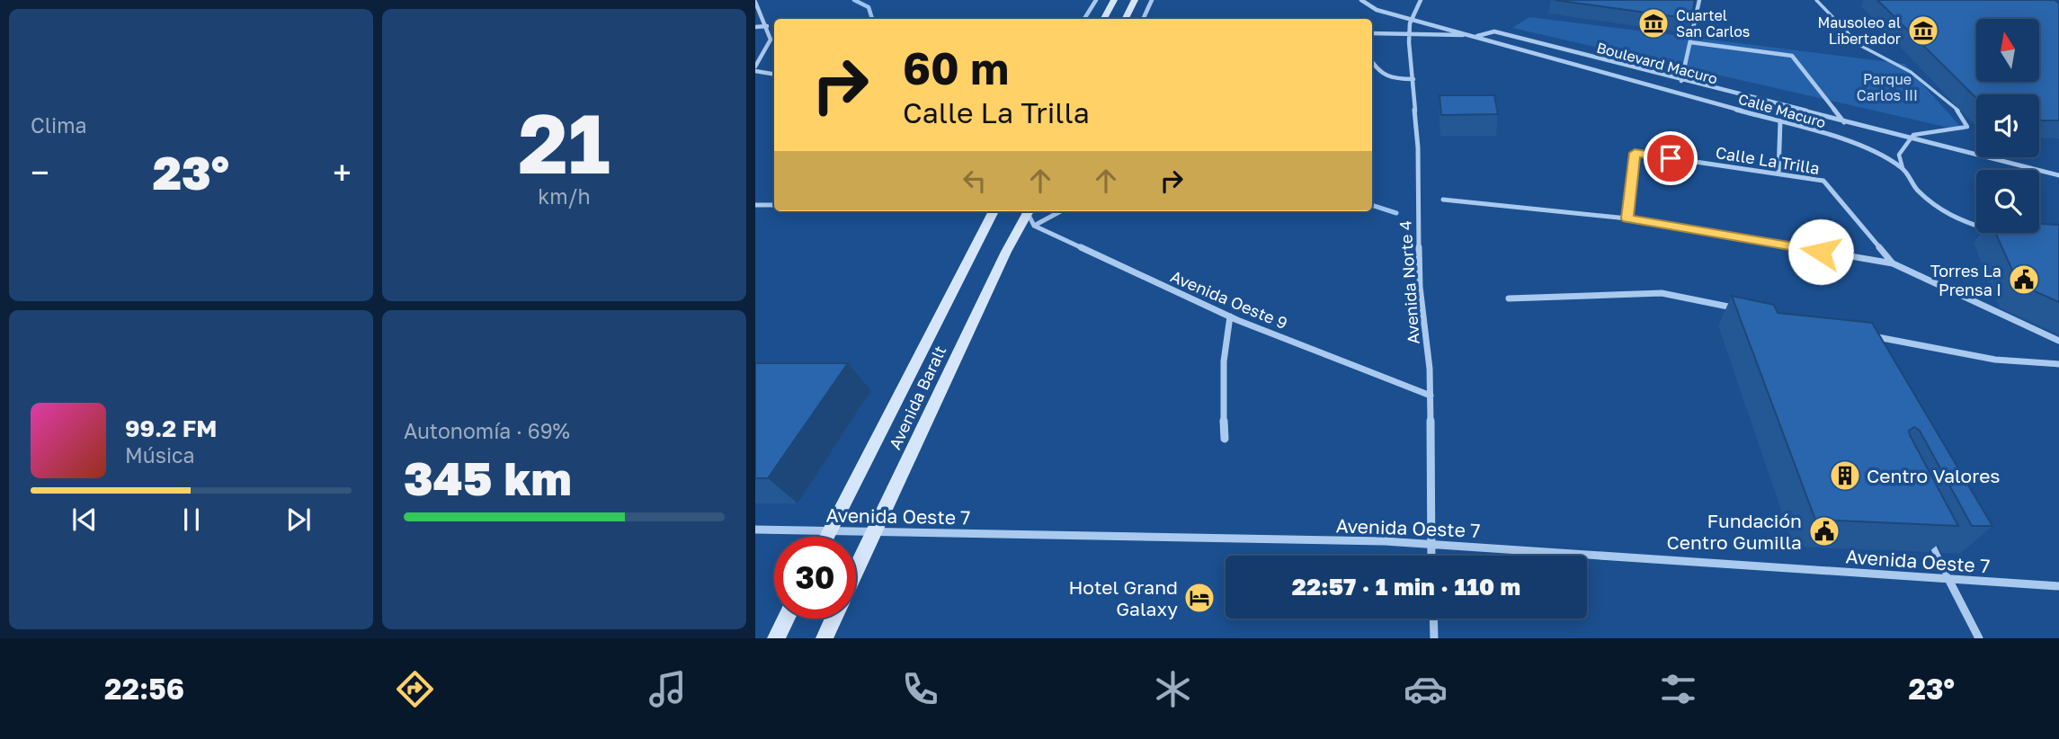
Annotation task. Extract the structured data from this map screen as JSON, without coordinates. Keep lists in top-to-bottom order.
{
  "streets": {
    "main road": ["Avenida Baralt"],
    "street": [
      "Boulevard Macuro",
      "Calle Macuro",
      "Calle La Trilla",
      "Avenida Norte 4",
      "Avenida Oeste 9",
      "Avenida Oeste 7"
    ]
  },
  "crossings": [
    ["Boulevard Macuro", "Calle Macuro"],
    ["Avenida Norte 4", "Avenida Oeste 9"],
    ["Avenida Norte 4", "Avenida Oeste 7"],
    ["Avenida Oeste 9", "Avenida Baralt"],
    ["Avenida Baralt", "Avenida Oeste 7"]
  ],
  "parks": ["Parque Carlos III"],
  "places": {
    "museum": ["Cuartel San Carlos", "Mausoleo al Libertador"],
    "public building": ["Torres La Prensa I", "Fundación Centro Gumilla"],
    "building": ["Centro Valores"],
    "hotel": ["Hotel Grand Galaxy"]
  },
  "north": "top",
  "page": {
    "tile": [
      "Clima",
      ["21", "km/h"],
      ["Autonomía · 69%", "345 km"]
    ],
    "turn": ["60 m", "Calle La Trilla"],
    "heat": ["−", "23°", "+"],
    "song": ["99.2 FM", "Música"],
    "limit": "30",
    "trip": "22:57 · 1 min · 110 m",
    "tabs": ["22:56", "23°"]
  }
}
